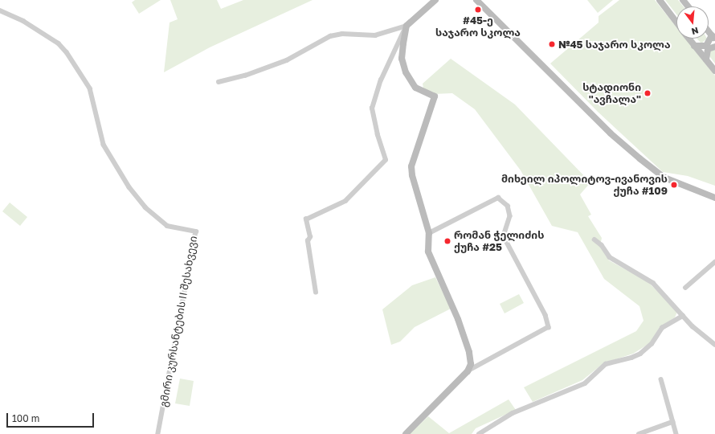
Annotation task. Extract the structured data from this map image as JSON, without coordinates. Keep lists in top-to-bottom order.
{
  "streets": {
    "street": ["გმირი კურსანტების II შესახვევი"]
  },
  "places": [
    "#45-ე საჯარო სკოლა",
    "№45 საჯარო სკოლა",
    "სტადიონი \"ავჩალა\"",
    "მიხეილ იპოლიტოვ-ივანოვის ქუჩა #109",
    "რომან ჭელიძის ქუჩა #25"
  ],
  "scale_bar": "100 m",
  "north": "bottom"
}
